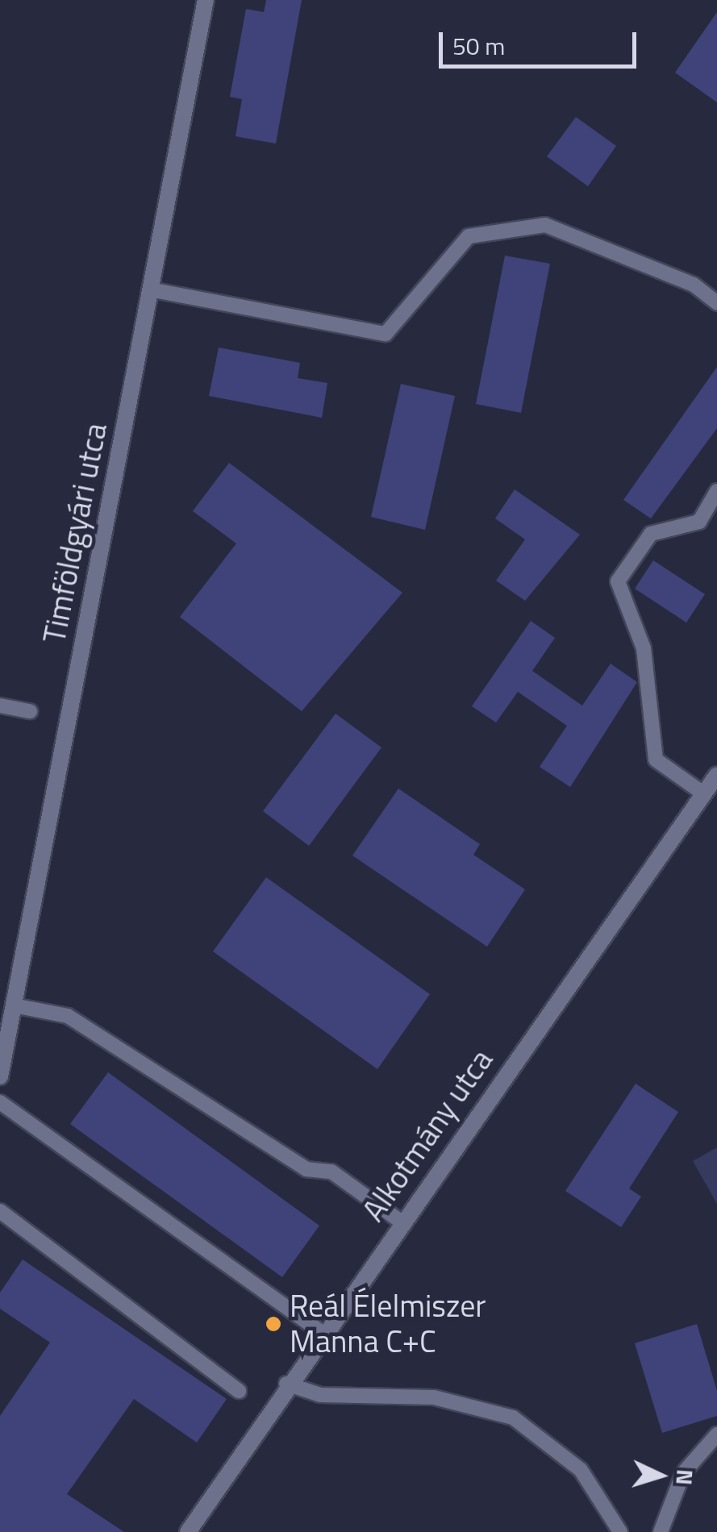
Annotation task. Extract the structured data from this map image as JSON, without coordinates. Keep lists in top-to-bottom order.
{
  "streets": {
    "street": ["Timföldgyári utca", "Alkotmány utca"]
  },
  "places": ["Reál Élelmiszer Manna C+C"],
  "scale_bar": "50 m",
  "north": "right"
}
